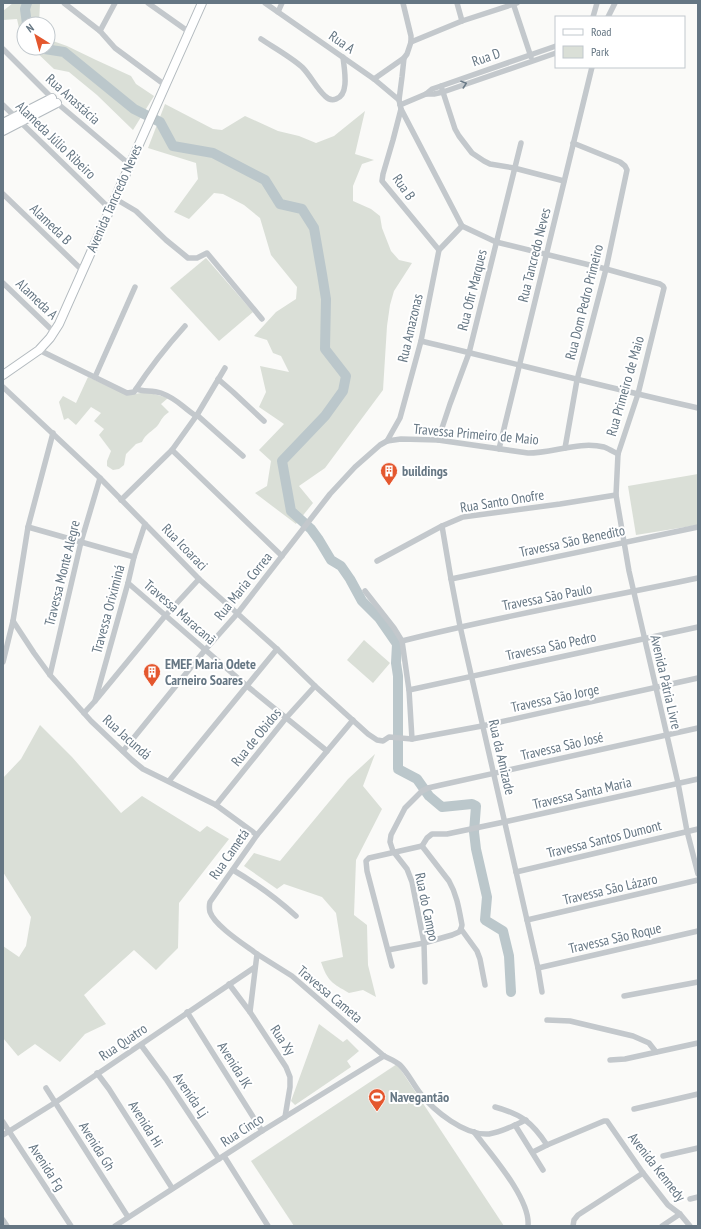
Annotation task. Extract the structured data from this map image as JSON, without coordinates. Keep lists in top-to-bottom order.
{
  "streets": {
    "street": [
      "Rua A",
      "Rua D",
      "Rua Anastácia",
      "Alameda Júlio Ribeiro",
      "Rua B",
      "Avenida Tancredo Neves",
      "Alameda B",
      "Rua Tancredo Neves",
      "Rua Ofir Marques",
      "Alameda A",
      "Rua Dom Pedro Primeiro",
      "Rua Amazonas",
      "Rua Primeiro de Maio",
      "Travessa Primeiro de Maio",
      "Rua Santo Onofre",
      "Travessa São Benedito",
      "Rua Icoaraci",
      "Travessa Monte Alegre",
      "Rua Maria Correa",
      "Travessa São Paulo",
      "Travessa Oriximiná",
      "Travessa Maracanã",
      "Travessa São Pedro",
      "Avenida Pátria Livre",
      "Travessa São Jorge",
      "Rua Jacundá",
      "Rua de Obidos",
      "Travessa São José",
      "Rua da Amizade",
      "Travessa Santa Maria",
      "Travessa Santos Dumont",
      "Rua Cametá",
      "Travessa São Lázaro",
      "Rua do Campo",
      "Travessa São Roque",
      "Travessa Cameta",
      "Rua Xy",
      "Rua Quatro",
      "Avenida JK",
      "Avenida Lj",
      "Avenida Hi",
      "Rua Cinco",
      "Avenida Gh",
      "Avenida Fg",
      "Avenida Kennedy"
    ]
  },
  "crossings": [
    ["Rua A", "Rua D"],
    ["Rua A", "Rua B"],
    ["Rua D", "Rua B"],
    ["Rua Anastácia", "Avenida Tancredo Neves"],
    ["Alameda Júlio Ribeiro", "Avenida Tancredo Neves"],
    ["Rua B", "Rua Amazonas"],
    ["Avenida Tancredo Neves", "Alameda B"],
    ["Avenida Tancredo Neves", "Alameda A"],
    ["Rua Tancredo Neves", "Rua Dom Pedro Primeiro"],
    ["Rua Tancredo Neves", "Travessa Primeiro de Maio"],
    ["Rua Ofir Marques", "Travessa Primeiro de Maio"],
    ["Rua Dom Pedro Primeiro", "Rua Primeiro de Maio"],
    ["Rua Dom Pedro Primeiro", "Travessa Primeiro de Maio"],
    ["Rua Amazonas", "Travessa Primeiro de Maio"],
    ["Rua Amazonas", "Rua Maria Correa"],
    ["Rua Primeiro de Maio", "Travessa Primeiro de Maio"],
    ["Rua Primeiro de Maio", "Rua Santo Onofre"],
    ["Rua Primeiro de Maio", "Avenida Pátria Livre"],
    ["Travessa Primeiro de Maio", "Rua Maria Correa"],
    ["Rua Santo Onofre", "Avenida Pátria Livre"],
    ["Rua Santo Onofre", "Rua da Amizade"],
    ["Travessa São Benedito", "Avenida Pátria Livre"],
    ["Travessa São Benedito", "Rua da Amizade"],
    ["Rua Icoaraci", "Travessa Monte Alegre"],
    ["Rua Icoaraci", "Rua Maria Correa"],
    ["Rua Icoaraci", "Travessa Oriximiná"],
    ["Rua Icoaraci", "Travessa São Jorge"],
    ["Rua Icoaraci", "Rua de Obidos"],
    ["Rua Icoaraci", "Rua Cametá"],
    ["Travessa Monte Alegre", "Rua Jacundá"],
    ["Rua Maria Correa", "Travessa Maracanã"],
    ["Rua Maria Correa", "Rua Jacundá"],
    ["Travessa São Paulo", "Avenida Pátria Livre"],
    ["Travessa São Paulo", "Rua da Amizade"],
    ["Travessa Oriximiná", "Travessa Maracanã"],
    ["Travessa Maracanã", "Rua de Obidos"],
    ["Travessa Maracanã", "Rua Cametá"],
    ["Travessa São Pedro", "Avenida Pátria Livre"],
    ["Travessa São Pedro", "Rua da Amizade"],
    ["Avenida Pátria Livre", "Travessa São Jorge"],
    ["Avenida Pátria Livre", "Travessa São José"],
    ["Avenida Pátria Livre", "Travessa Santa Maria"],
    ["Avenida Pátria Livre", "Travessa Santos Dumont"],
    ["Travessa São Jorge", "Rua da Amizade"],
    ["Travessa São Jorge", "Rua Cametá"],
    ["Rua Jacundá", "Rua de Obidos"],
    ["Rua Jacundá", "Rua Cametá"],
    ["Travessa São José", "Rua da Amizade"],
    ["Travessa São José", "Rua do Campo"],
    ["Rua da Amizade", "Travessa Santa Maria"],
    ["Rua da Amizade", "Travessa Santos Dumont"],
    ["Rua da Amizade", "Travessa São Lázaro"],
    ["Rua da Amizade", "Travessa São Roque"],
    ["Rua Cametá", "Travessa Cameta"],
    ["Travessa Cameta", "Rua Cinco"],
    ["Rua Xy", "Rua Quatro"],
    ["Rua Xy", "Rua Cinco"],
    ["Rua Quatro", "Avenida JK"],
    ["Rua Quatro", "Avenida Lj"],
    ["Rua Quatro", "Avenida Hi"],
    ["Rua Quatro", "Avenida Gh"],
    ["Rua Quatro", "Avenida Fg"],
    ["Avenida JK", "Rua Cinco"],
    ["Avenida Lj", "Rua Cinco"],
    ["Avenida Hi", "Rua Cinco"],
    ["Rua Cinco", "Avenida Gh"]
  ],
  "places": {
    "building": ["buildings", "EMEF Maria Odete Carneiro Soares"],
    "sports": ["Navegantão"]
  },
  "legend": ["Road", "Park"],
  "north": "top left"
}
